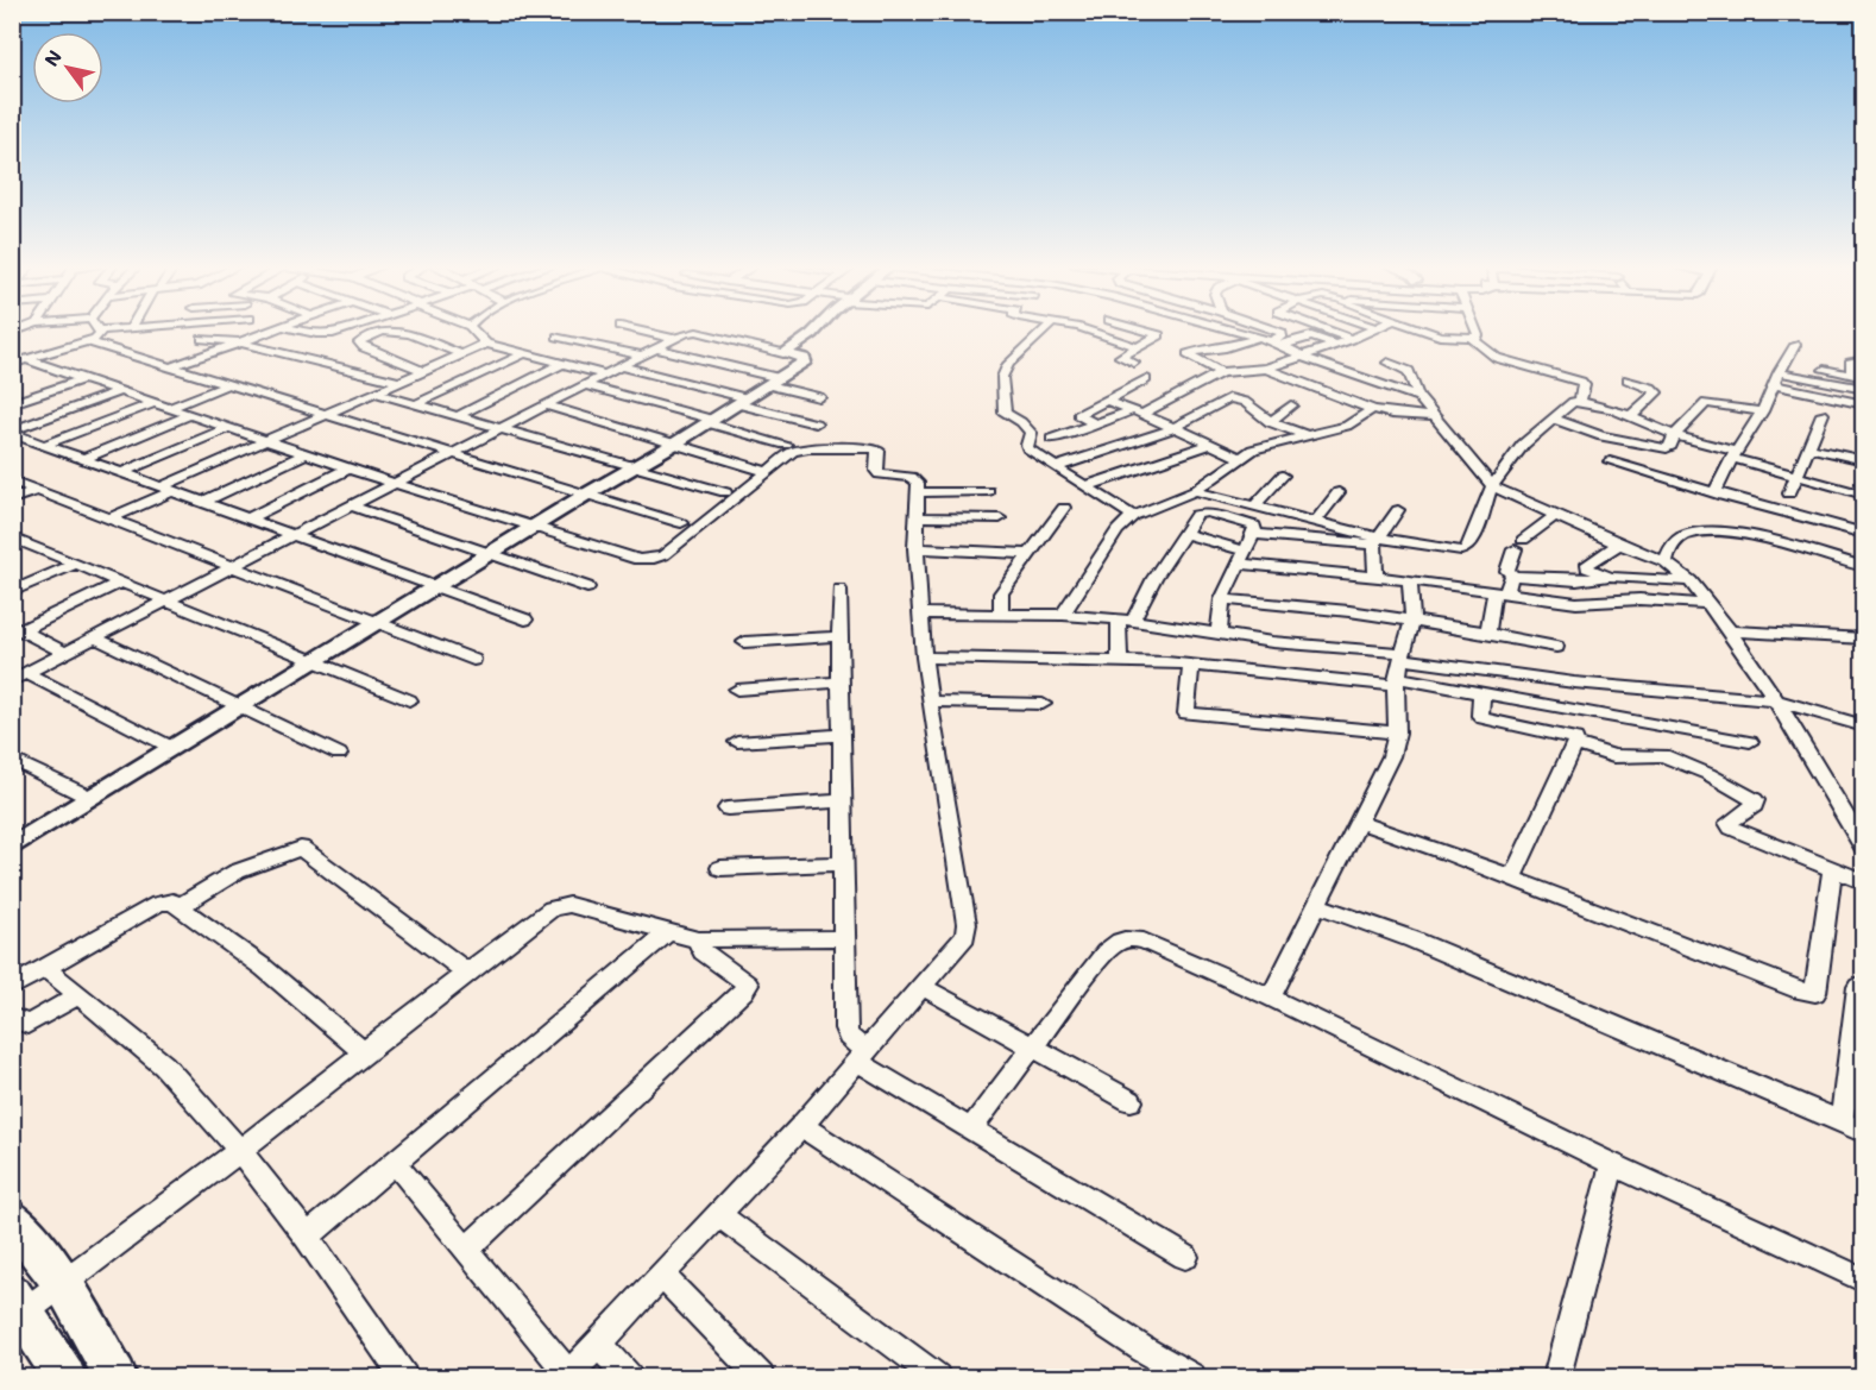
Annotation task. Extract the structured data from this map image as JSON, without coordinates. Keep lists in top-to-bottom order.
{
  "north": "top left"
}
